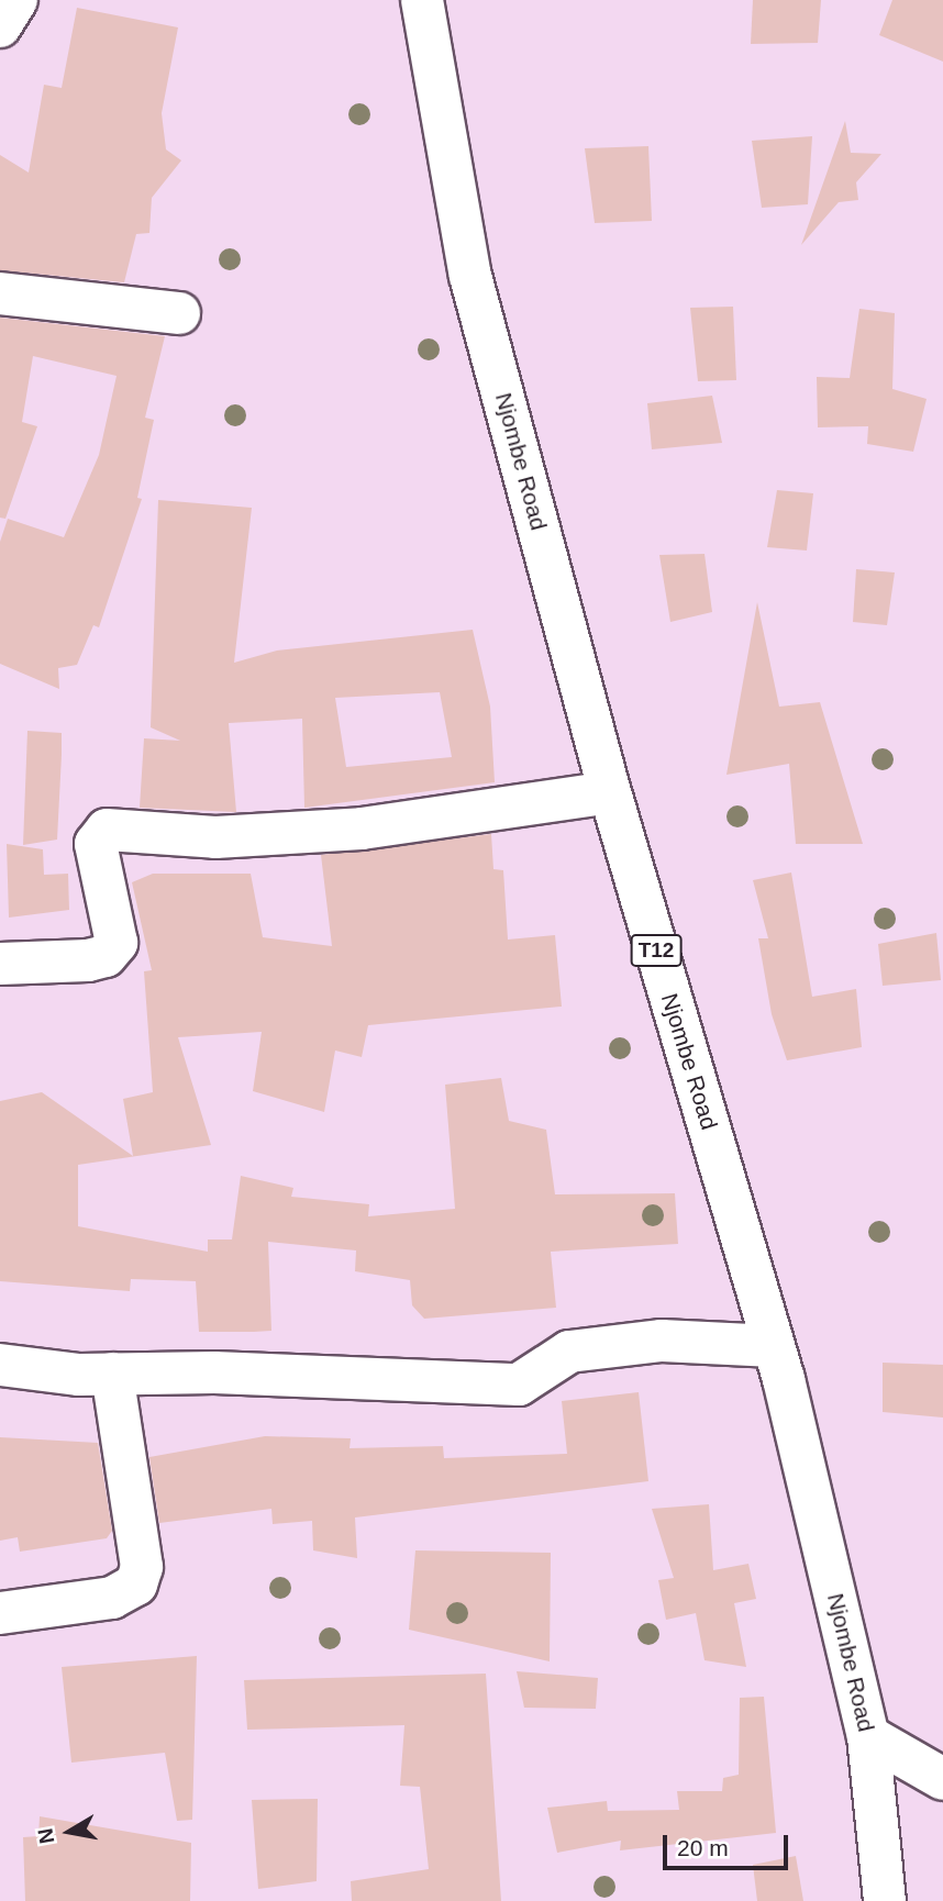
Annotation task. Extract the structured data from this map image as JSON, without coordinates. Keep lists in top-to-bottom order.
{
  "streets": {
    "main road": ["Njombe Road", "T12"]
  },
  "scale_bar": "20 m",
  "north": "left"
}
